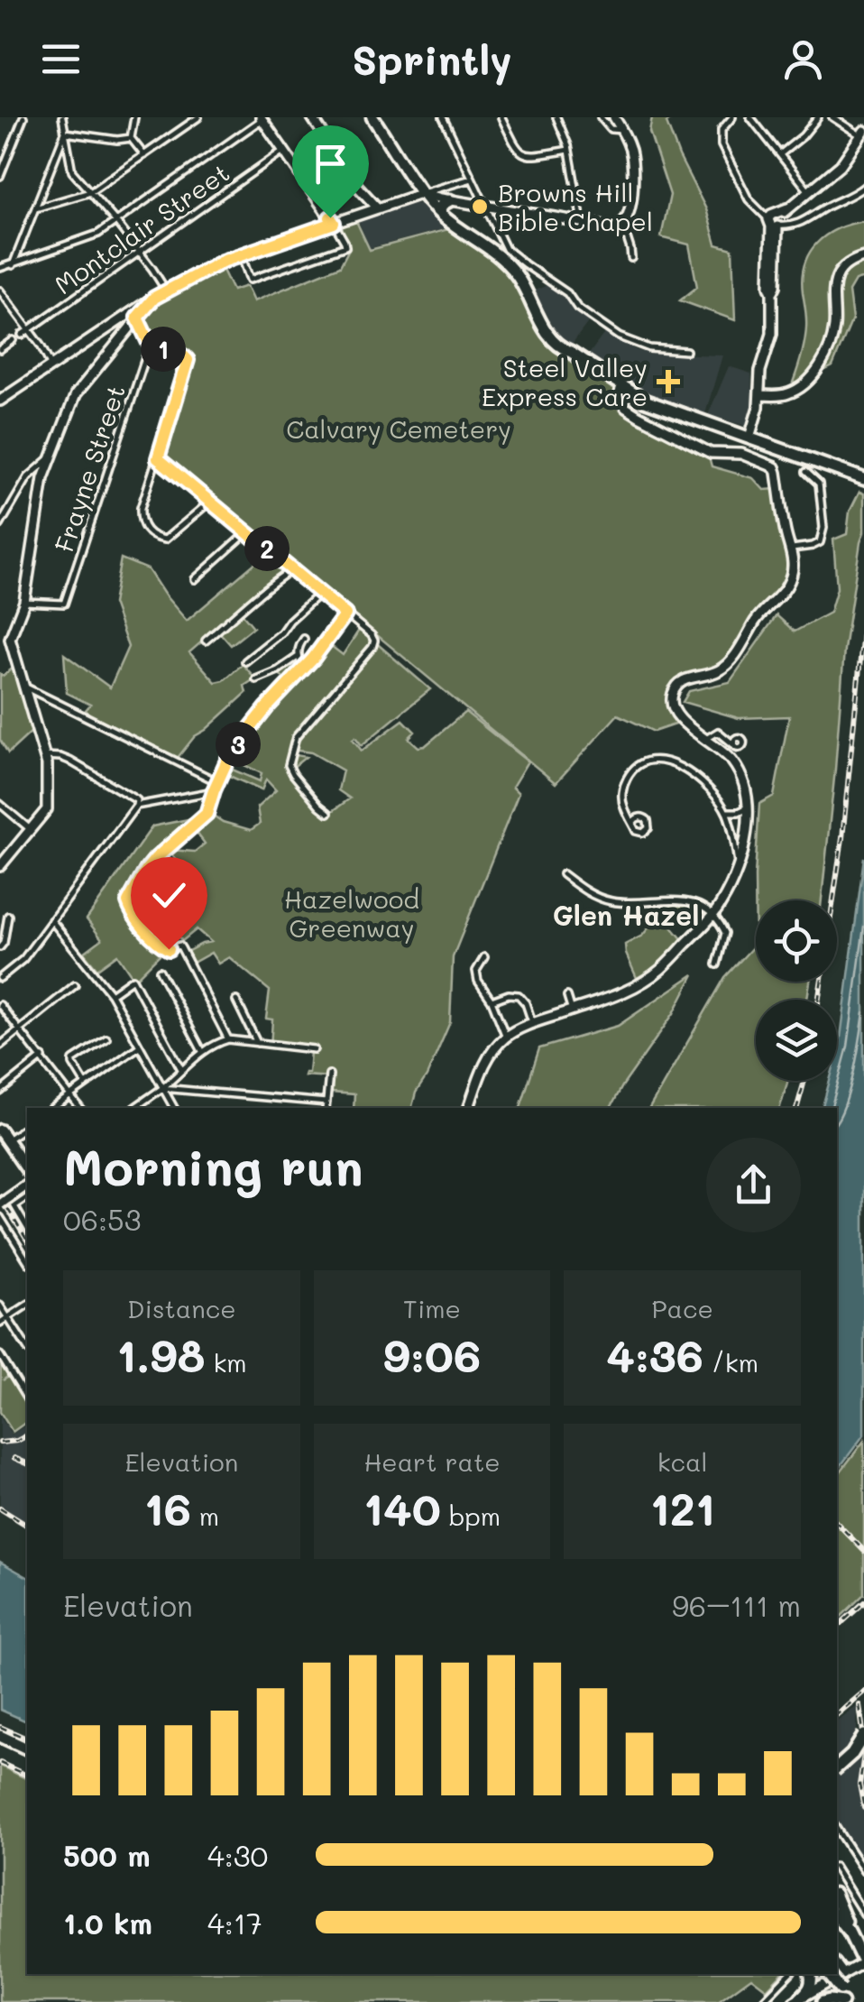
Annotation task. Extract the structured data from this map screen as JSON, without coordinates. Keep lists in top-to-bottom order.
{
  "streets": {
    "street": ["Montclair Street", "Frayne Street"]
  },
  "districts": ["Glen Hazel"],
  "parks": ["Calvary Cemetery", "Hazelwood Greenway"],
  "places": {
    "other": ["Browns Hill Bible Chapel"],
    "health": ["Steel Valley Express Care"]
  },
  "page": {
    "header": "Sprintly",
    "pins": ["1", "2", "3"],
    "heading": ["Morning run", "06:53"],
    "stats": [
      ["Distance", "1.98 km"],
      ["Time", "9:06"],
      ["Pace", "4:36 /km"],
      ["Elevation", "16 m"],
      ["Heart rate", "140 bpm"],
      ["kcal", "121"]
    ],
    "chart": ["Elevation", "96–111 m"],
    "list": [
      {
        "name": "500 m",
        "note": "4:30"
      },
      {
        "name": "1.0 km",
        "note": "4:17"
      }
    ]
  }
}
